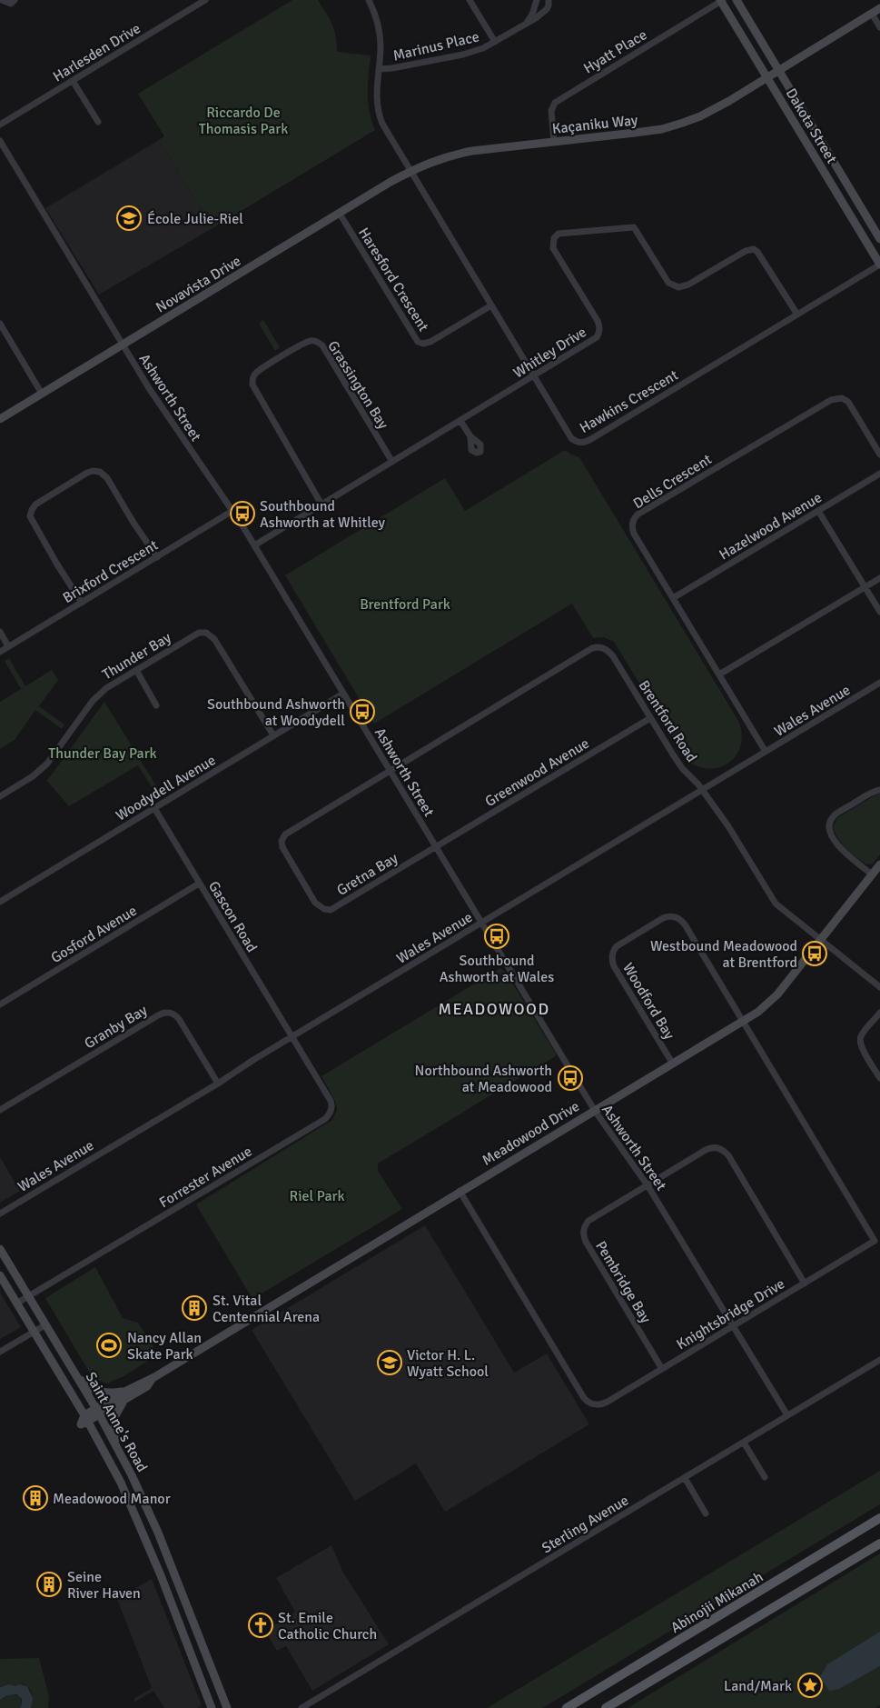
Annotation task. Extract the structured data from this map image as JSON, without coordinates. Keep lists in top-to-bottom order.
{
  "streets": {
    "main road": ["Abinojii Mikanah"],
    "street": [
      "Marinus Place",
      "Hyatt Place",
      "Harlesden Drive",
      "Kaçaniku Way",
      "Dakota Street",
      "Haresford Crescent",
      "Novavista Drive",
      "Whitley Drive",
      "Grassington Bay",
      "Ashworth Street",
      "Hawkins Crescent",
      "Dells Crescent",
      "Hazelwood Avenue",
      "Brixford Crescent",
      "Thunder Bay",
      "Wales Avenue",
      "Brentford Road",
      "Greenwood Avenue",
      "Woodydell Avenue",
      "Gretna Bay",
      "Gascon Road",
      "Gosford Avenue",
      "Woodford Bay",
      "Granby Bay",
      "Meadowood Drive",
      "Forrester Avenue",
      "Pembridge Bay",
      "Knightsbridge Drive",
      "Saint Anne's Road",
      "Sterling Avenue"
    ]
  },
  "crossings": [
    ["Marinus Place", "Hawkins Crescent"],
    ["Hyatt Place", "Kaçaniku Way"],
    ["Hyatt Place", "Dakota Street"],
    ["Kaçaniku Way", "Dakota Street"],
    ["Kaçaniku Way", "Novavista Drive"],
    ["Kaçaniku Way", "Hawkins Crescent"],
    ["Dakota Street", "Hawkins Crescent"],
    ["Haresford Crescent", "Novavista Drive"],
    ["Haresford Crescent", "Hawkins Crescent"],
    ["Novavista Drive", "Ashworth Street"],
    ["Novavista Drive", "Hawkins Crescent"],
    ["Whitley Drive", "Grassington Bay"],
    ["Whitley Drive", "Ashworth Street"],
    ["Whitley Drive", "Hawkins Crescent"],
    ["Ashworth Street", "Brixford Crescent"],
    ["Ashworth Street", "Wales Avenue"],
    ["Ashworth Street", "Brentford Road"],
    ["Ashworth Street", "Greenwood Avenue"],
    ["Ashworth Street", "Woodydell Avenue"],
    ["Ashworth Street", "Gretna Bay"],
    ["Ashworth Street", "Meadowood Drive"],
    ["Ashworth Street", "Pembridge Bay"],
    ["Ashworth Street", "Knightsbridge Drive"],
    ["Ashworth Street", "Sterling Avenue"],
    ["Dells Crescent", "Hazelwood Avenue"],
    ["Dells Crescent", "Wales Avenue"],
    ["Thunder Bay", "Woodydell Avenue"],
    ["Wales Avenue", "Brentford Road"],
    ["Wales Avenue", "Gascon Road"],
    ["Wales Avenue", "Granby Bay"],
    ["Wales Avenue", "Forrester Avenue"],
    ["Brentford Road", "Greenwood Avenue"],
    ["Brentford Road", "Gretna Bay"],
    ["Brentford Road", "Meadowood Drive"],
    ["Greenwood Avenue", "Gretna Bay"],
    ["Woodydell Avenue", "Gascon Road"],
    ["Gascon Road", "Gosford Avenue"],
    ["Gascon Road", "Forrester Avenue"],
    ["Woodford Bay", "Meadowood Drive"],
    ["Woodford Bay", "Knightsbridge Drive"],
    ["Meadowood Drive", "Knightsbridge Drive"],
    ["Meadowood Drive", "Saint Anne's Road"],
    ["Forrester Avenue", "Saint Anne's Road"],
    ["Pembridge Bay", "Knightsbridge Drive"]
  ],
  "districts": ["MEADOWOOD"],
  "parks": [
    "Riccardo De Thomasis Park",
    "Brentford Park",
    "Thunder Bay Park",
    "Riel Park"
  ],
  "places": {
    "school or university": ["École Julie-Riel", "Victor H. L. Wyatt School"],
    "bus stop": [
      "Southbound Ashworth at Whitley",
      "Southbound Ashworth at Woodydell",
      "Southbound Ashworth at Wales",
      "Westbound Meadowood at Brentford",
      "Northbound Ashworth at Meadowood"
    ],
    "building": ["St. Vital Centennial Arena", "Meadowood Manor", "Seine River Haven"],
    "sports": ["Nancy Allan Skate Park"],
    "church": ["St. Emile Catholic Church"],
    "place": ["Land/Mark"]
  }
}
